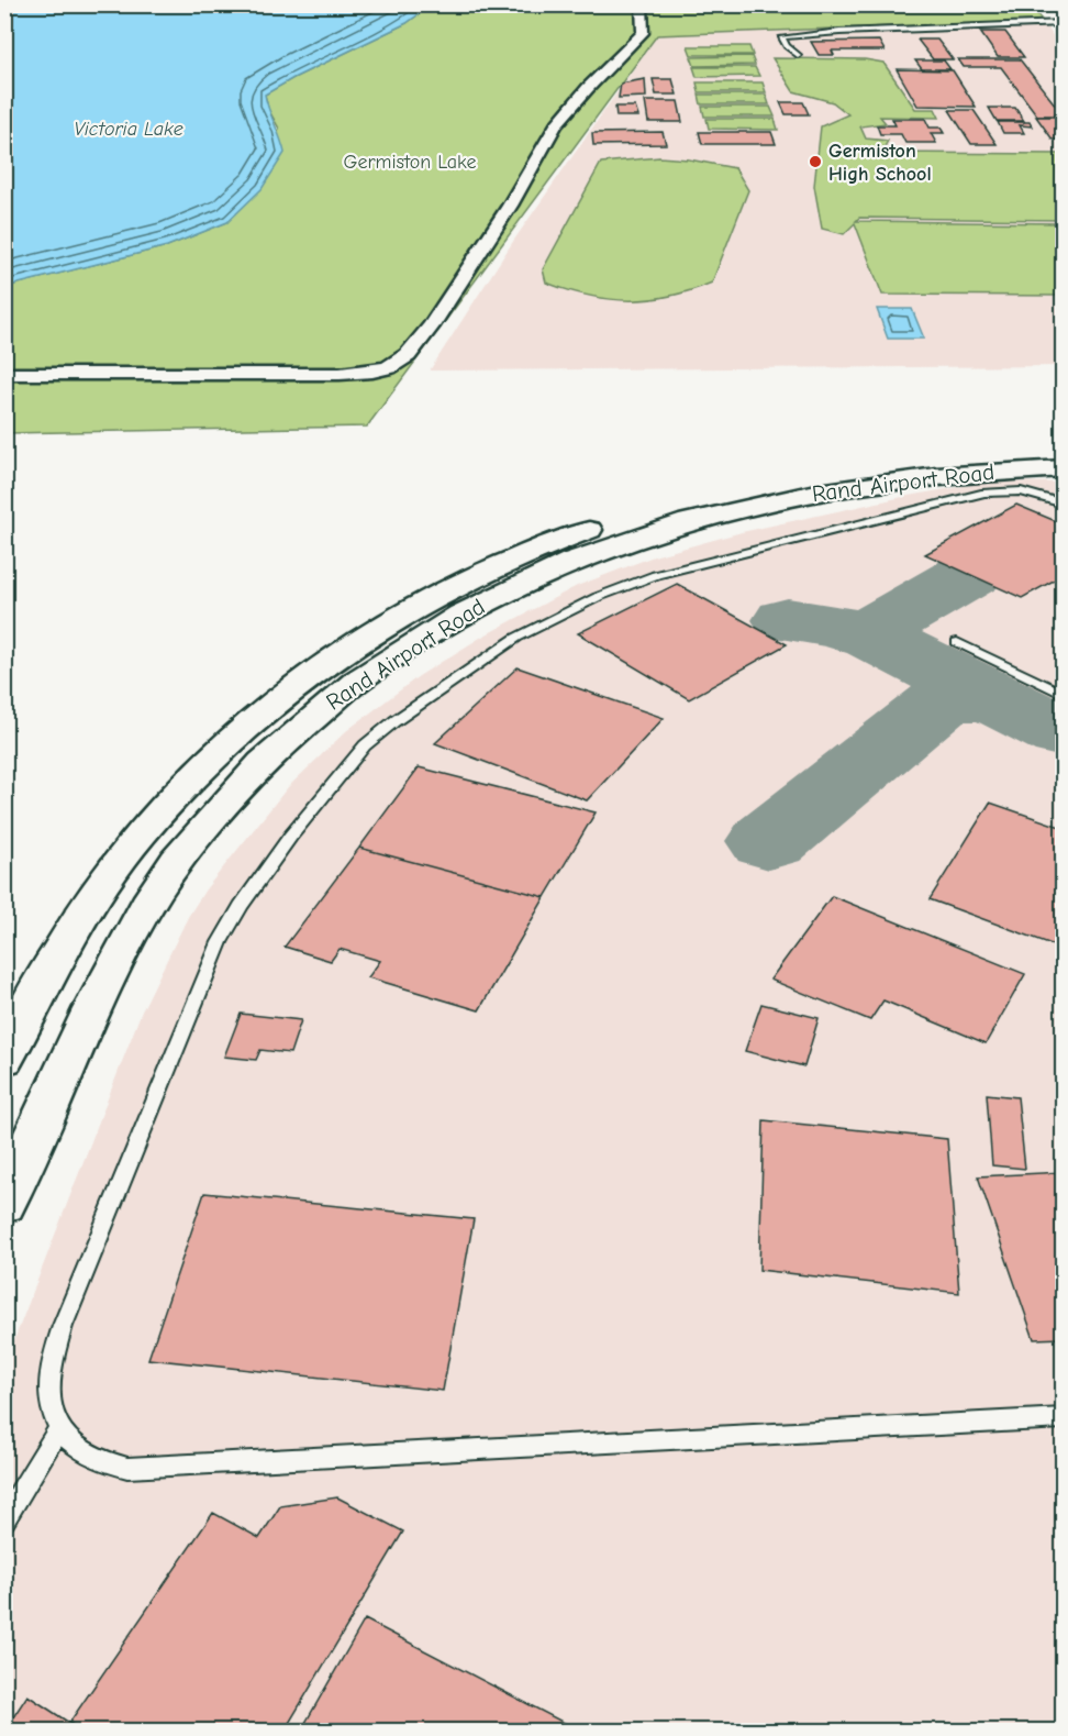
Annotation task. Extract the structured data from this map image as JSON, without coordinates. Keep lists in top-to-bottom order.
{
  "streets": {
    "street": ["Rand Airport Road"]
  },
  "water": ["Victoria Lake"],
  "parks": ["Germiston Lake"],
  "places": ["Germiston High School"]
}
